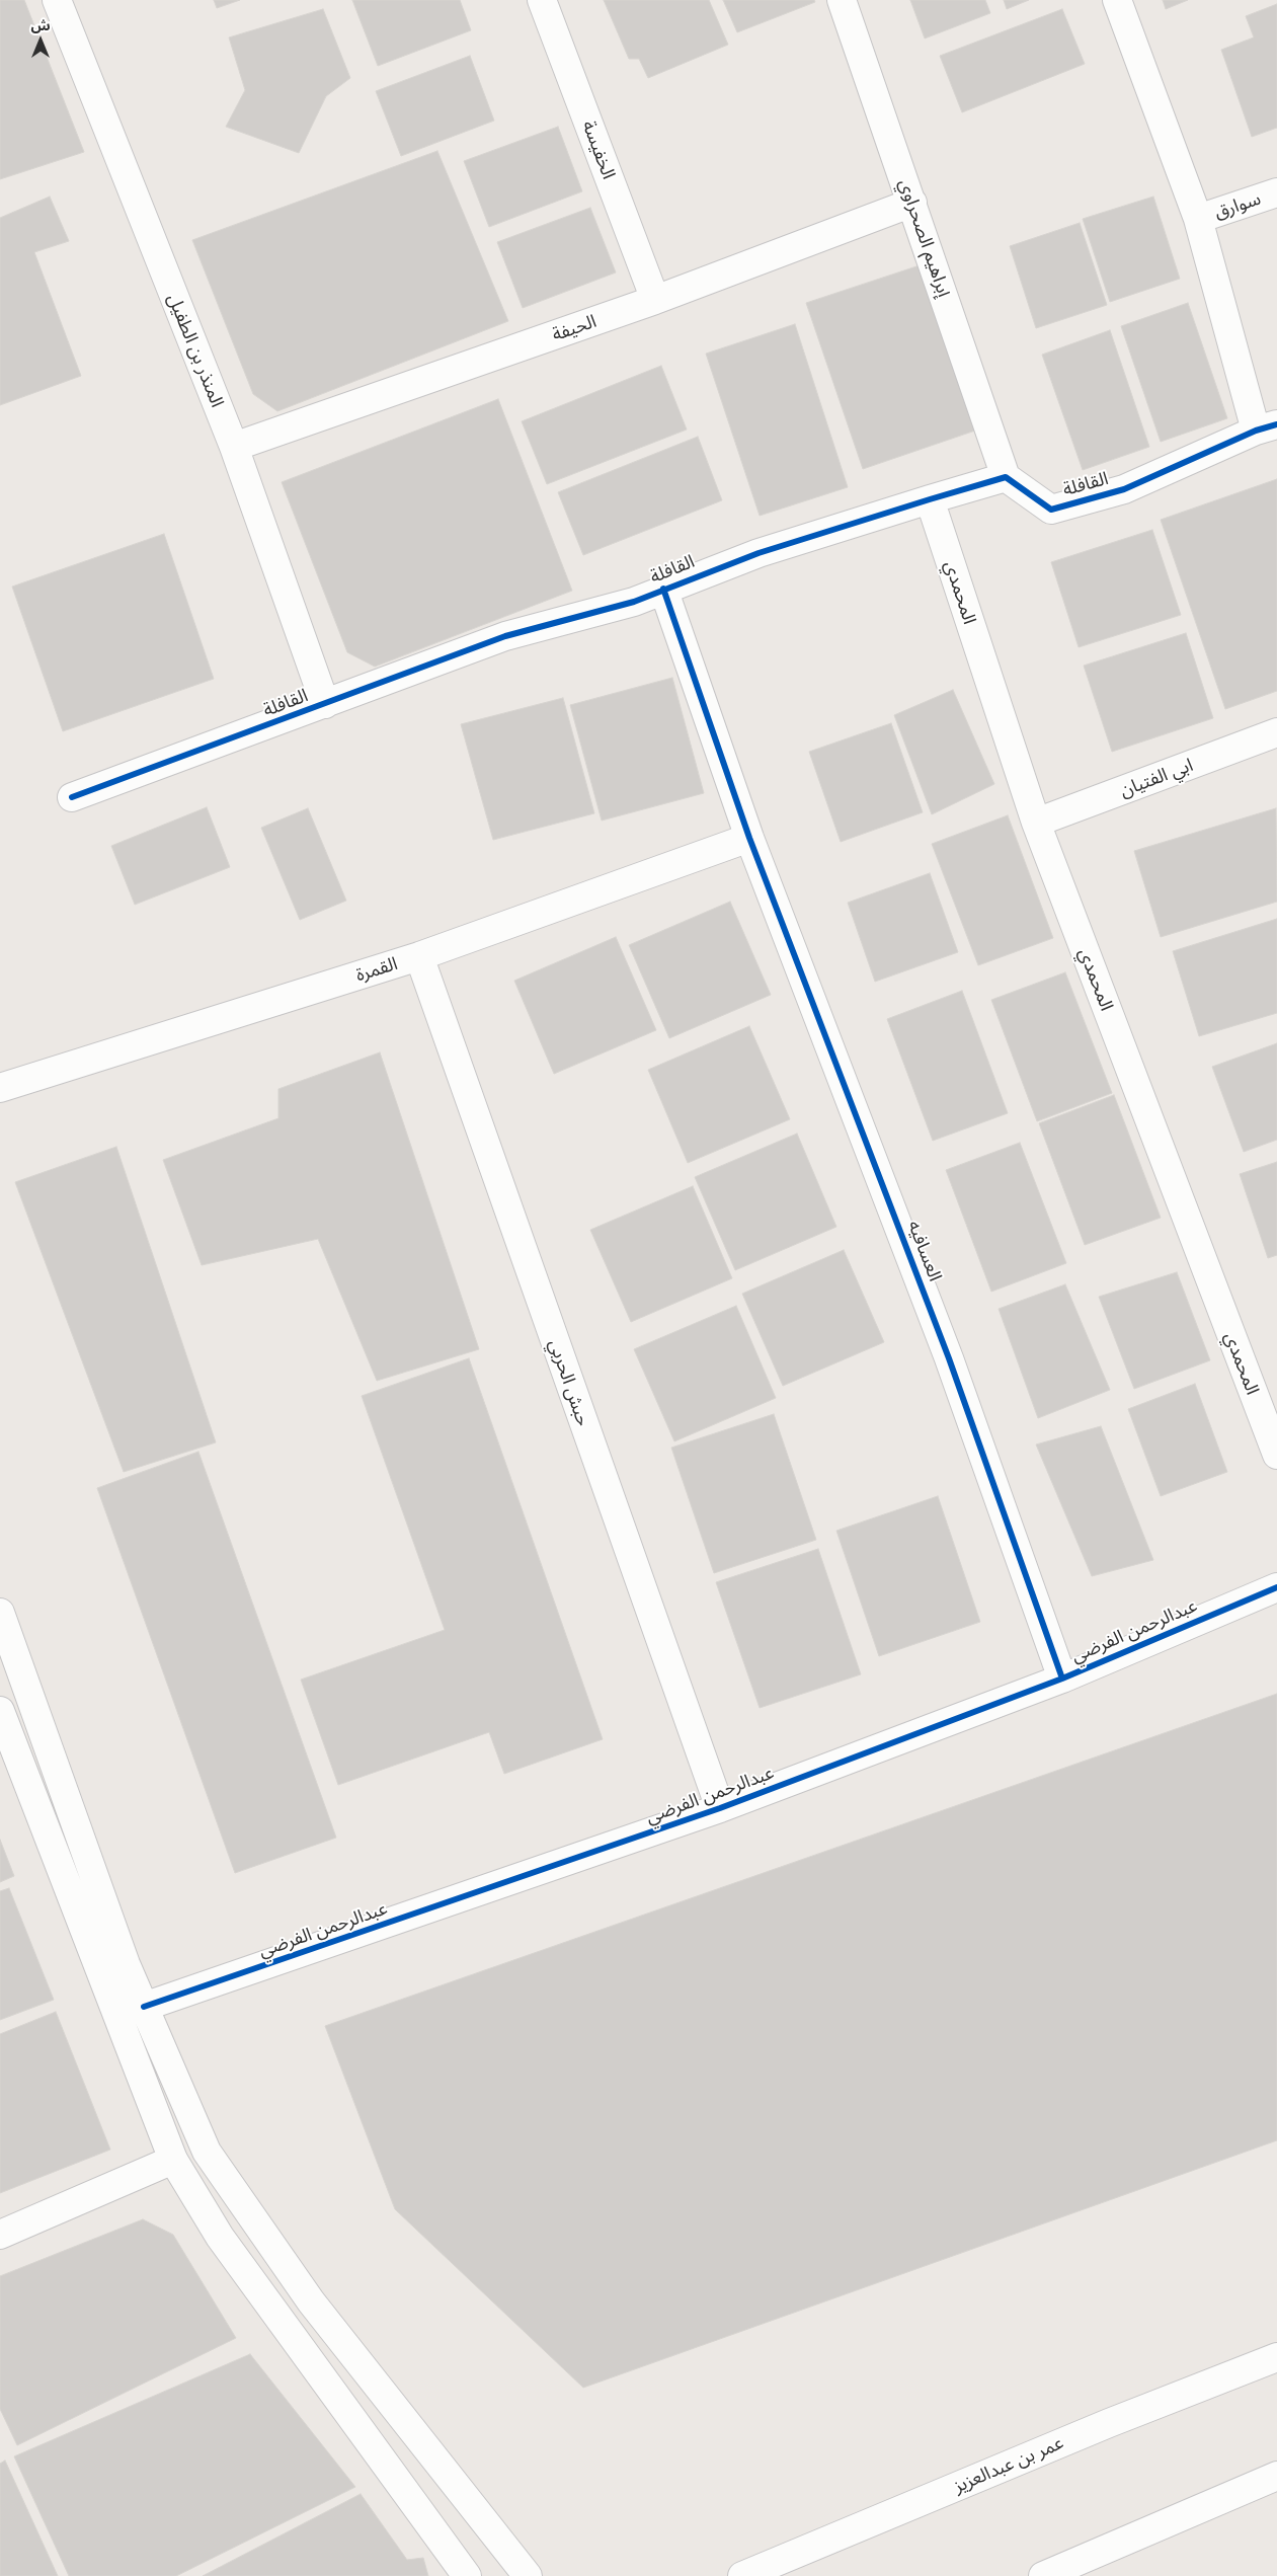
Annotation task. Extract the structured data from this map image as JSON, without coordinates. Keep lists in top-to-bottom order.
{
  "streets": {
    "street": [
      "الخفيسة",
      "سوارق",
      "إبراهيم الصحراوي",
      "الحيفة",
      "المنذر بن الطفيل",
      "القافلة",
      "المحمدي",
      "ابي الفتيان",
      "القمرة",
      "العسافيه",
      "حبش الحربي",
      "عبدالرحمن الفرضي",
      "عمر بن عبدالعزيز"
    ]
  },
  "crossings": [
    ["الخفيسة", "الحيفة"],
    ["إبراهيم الصحراوي", "الحيفة"],
    ["إبراهيم الصحراوي", "القافلة"],
    ["الحيفة", "المنذر بن الطفيل"],
    ["المنذر بن الطفيل", "القافلة"],
    ["القافلة", "المحمدي"],
    ["القافلة", "العسافيه"],
    ["المحمدي", "ابي الفتيان"],
    ["القمرة", "العسافيه"],
    ["القمرة", "حبش الحربي"],
    ["العسافيه", "عبدالرحمن الفرضي"],
    ["حبش الحربي", "عبدالرحمن الفرضي"]
  ],
  "north": "top"
}
